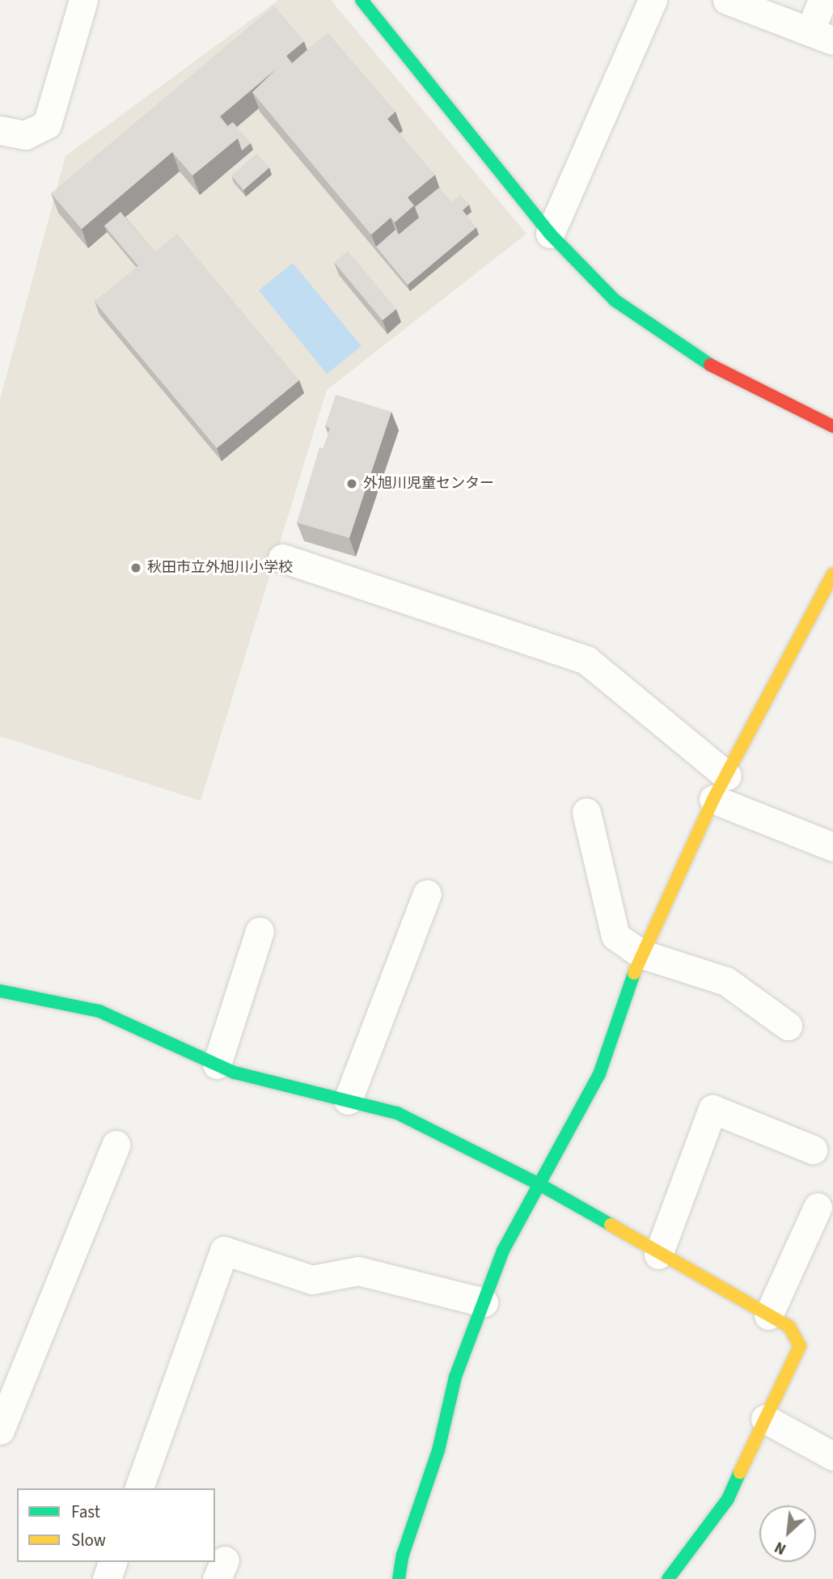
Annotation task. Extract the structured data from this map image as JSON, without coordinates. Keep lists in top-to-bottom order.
{
  "places": ["外旭川児童センター", "秋田市立外旭川小学校"],
  "legend": ["Fast", "Slow"],
  "north": "bottom left"
}
